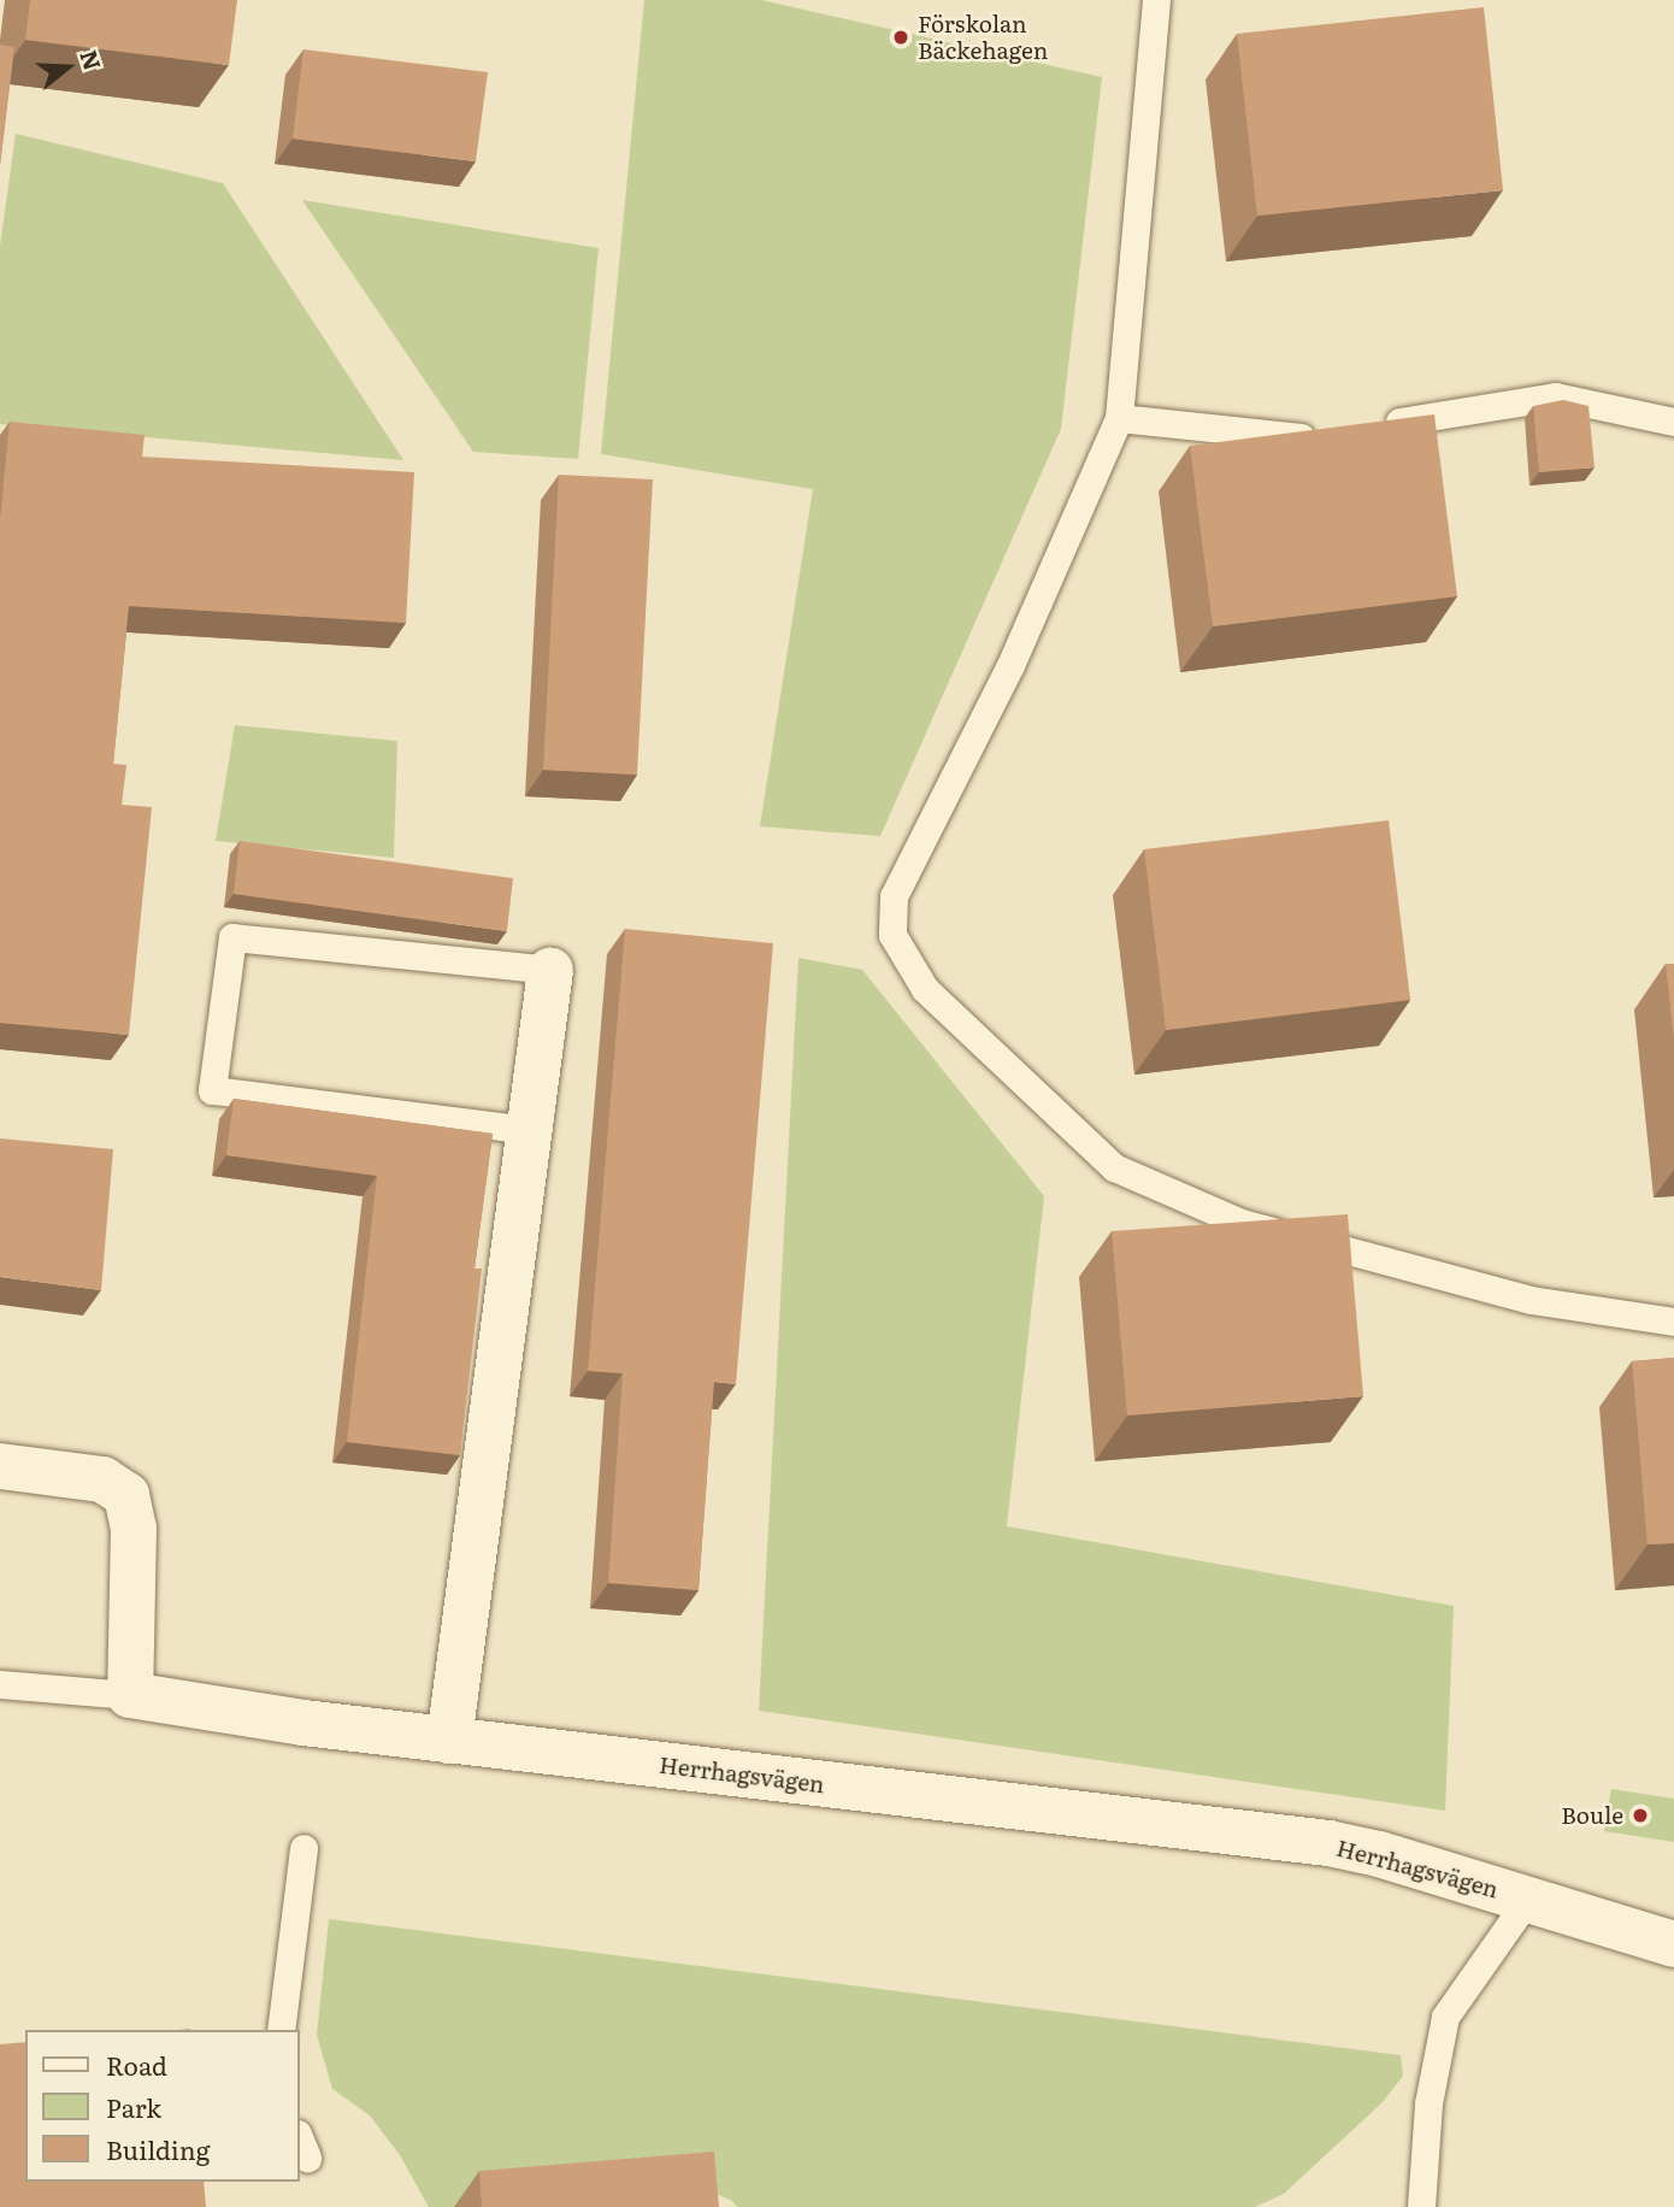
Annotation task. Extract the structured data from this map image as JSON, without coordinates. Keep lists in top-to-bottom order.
{
  "streets": {
    "street": ["Herrhagsvägen"]
  },
  "places": ["Förskolan Bäckehagen", "Boule"],
  "legend": ["Road", "Park", "Building"],
  "north": "right"
}
